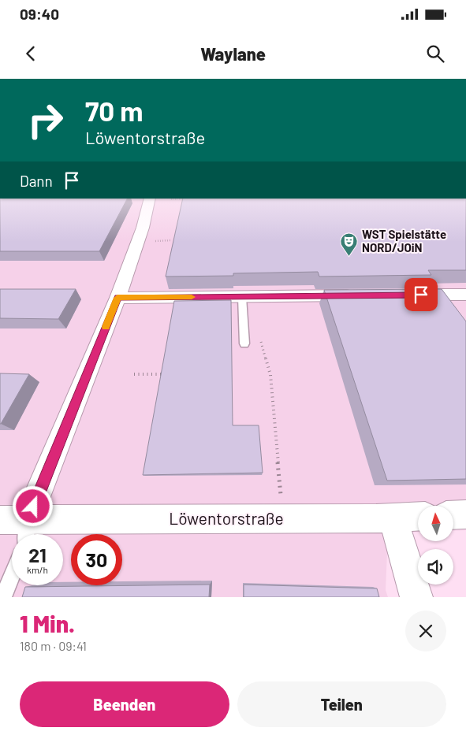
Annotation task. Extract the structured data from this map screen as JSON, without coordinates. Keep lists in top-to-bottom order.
{
  "streets": {
    "street": ["Löwentorstraße"]
  },
  "places": {
    "theatre": ["WST Spielstätte NORD/JOiN"]
  },
  "north": "top",
  "page": {
    "status": "09:40",
    "header": "Waylane",
    "turn": ["70 m", "Löwentorstraße"],
    "then": "Dann",
    "speed": "21 km/h",
    "limit": "30",
    "heading": ["1 Min.", "180 m · 09:41"],
    "buttons": ["Beenden", "Teilen"]
  }
}
